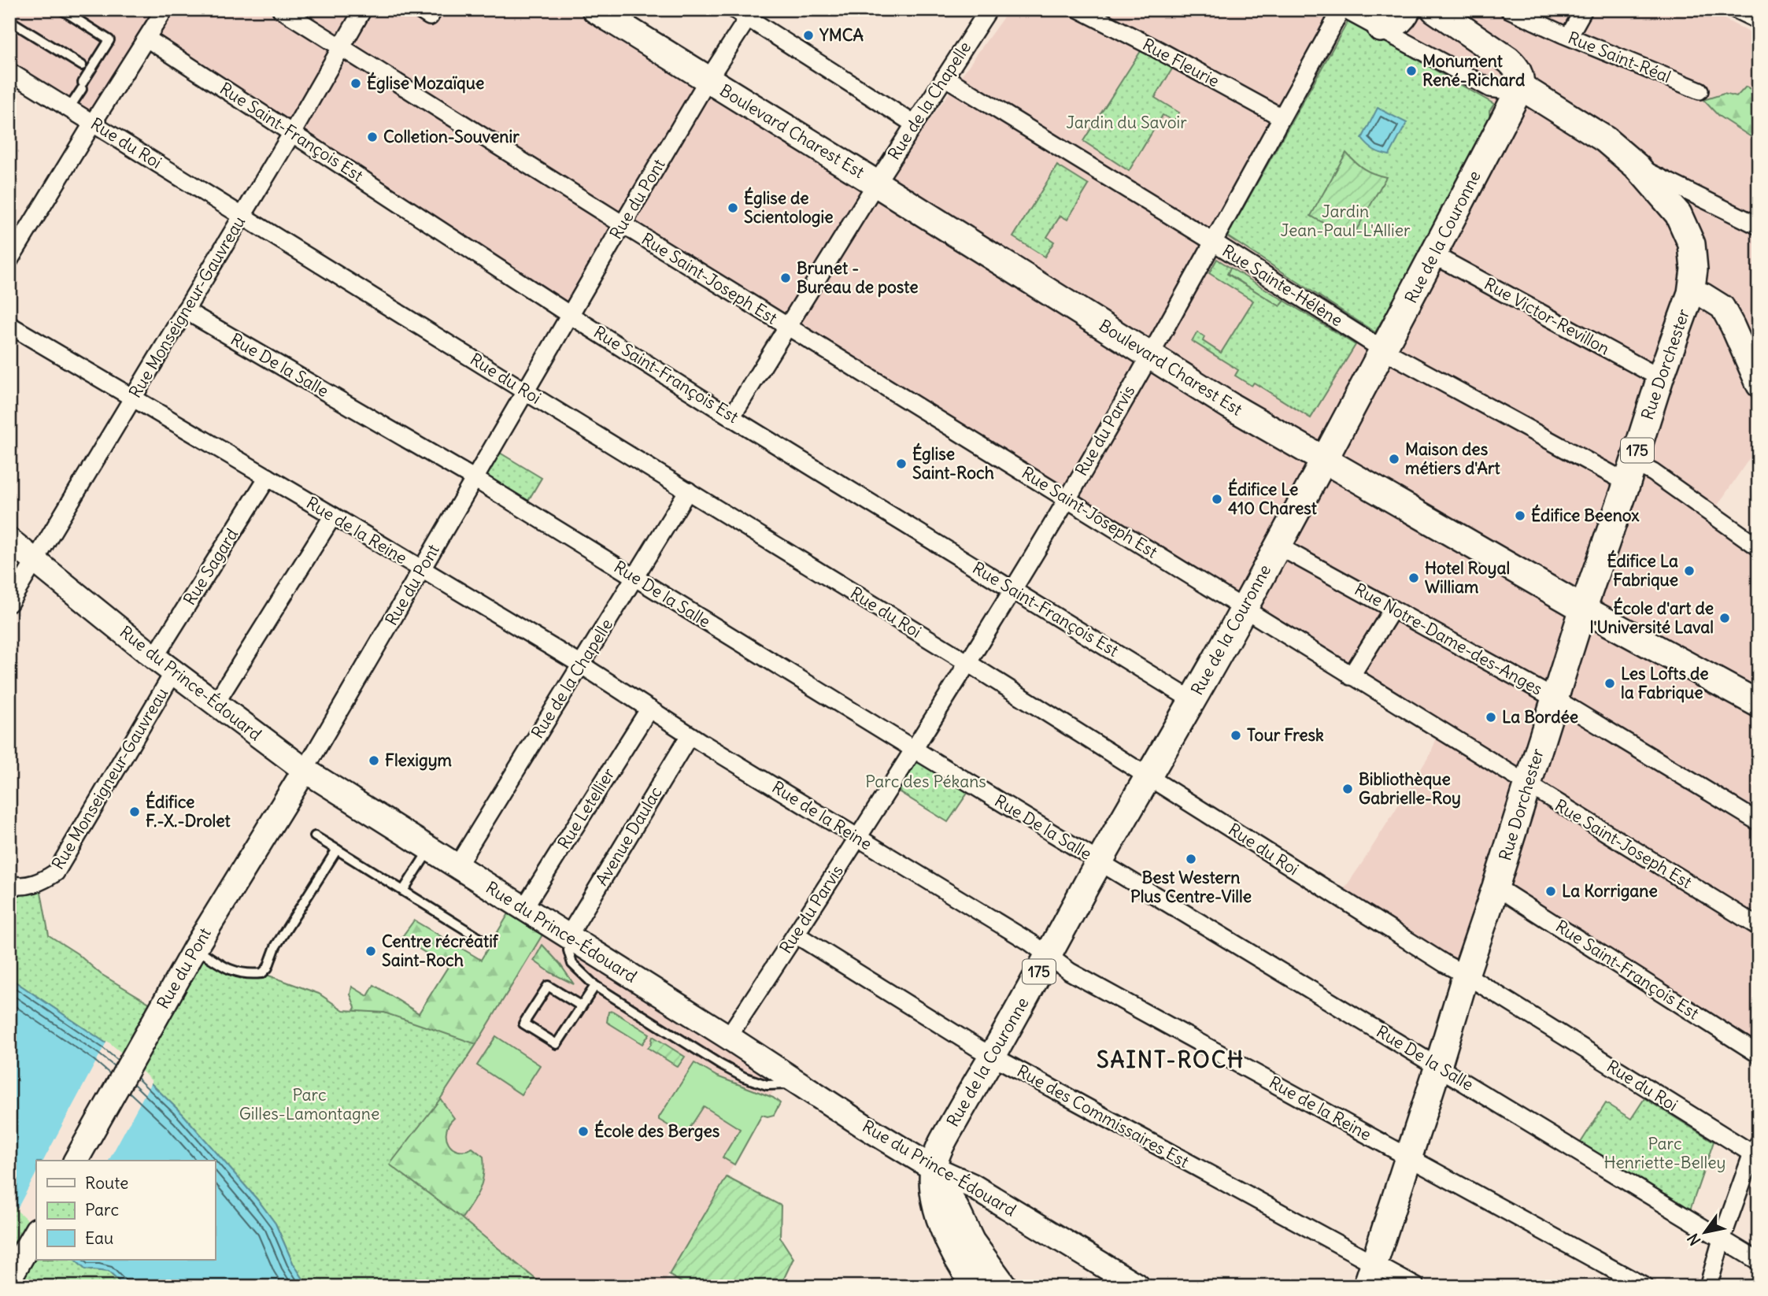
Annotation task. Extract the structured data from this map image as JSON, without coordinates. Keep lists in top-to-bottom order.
{
  "streets": {
    "main road": [
      "Boulevard Charest Est",
      "Rue de la Couronne",
      "Rue Dorchester",
      "175"
    ],
    "street": [
      "Rue Saint-Réal",
      "Rue Fleurie",
      "Rue de la Chapelle",
      "Rue Saint-François Est",
      "Rue du Roi",
      "Rue du Pont",
      "Rue Saint-Joseph Est",
      "Rue Sainte-Hélène",
      "Rue Monseigneur-Gauvreau",
      "Rue Victor-Revillon",
      "Rue De la Salle",
      "Rue du Parvis",
      "Rue de la Reine",
      "Rue Sagard",
      "Rue Notre-Dame-des-Anges",
      "Rue du Prince-Édouard",
      "Rue Letellier",
      "Avenue Daulac",
      "Rue des Commissaires Est"
    ]
  },
  "crossings": [
    ["Rue Fleurie", "Rue du Parvis"],
    ["Rue de la Chapelle", "Boulevard Charest Est"],
    ["Rue de la Chapelle", "Rue Saint-François Est"],
    ["Rue de la Chapelle", "Rue du Roi"],
    ["Rue de la Chapelle", "Rue Saint-Joseph Est"],
    ["Rue de la Chapelle", "Rue Sainte-Hélène"],
    ["Rue de la Chapelle", "Rue De la Salle"],
    ["Rue de la Chapelle", "Rue de la Reine"],
    ["Rue de la Chapelle", "Rue du Prince-Édouard"],
    ["Boulevard Charest Est", "Rue du Pont"],
    ["Boulevard Charest Est", "Rue de la Couronne"],
    ["Boulevard Charest Est", "Rue Dorchester"],
    ["Boulevard Charest Est", "Rue du Parvis"],
    ["Rue Saint-François Est", "Rue du Pont"],
    ["Rue Saint-François Est", "Rue de la Couronne"],
    ["Rue Saint-François Est", "Rue Monseigneur-Gauvreau"],
    ["Rue Saint-François Est", "Rue Dorchester"],
    ["Rue Saint-François Est", "Rue du Parvis"],
    ["Rue du Roi", "Rue du Pont"],
    ["Rue du Roi", "Rue de la Couronne"],
    ["Rue du Roi", "Rue Monseigneur-Gauvreau"],
    ["Rue du Roi", "Rue Dorchester"],
    ["Rue du Roi", "Rue du Parvis"],
    ["Rue du Pont", "Rue Saint-Joseph Est"],
    ["Rue du Pont", "Rue De la Salle"],
    ["Rue du Pont", "Rue de la Reine"],
    ["Rue du Pont", "Rue du Prince-Édouard"],
    ["Rue de la Couronne", "Rue Saint-Joseph Est"],
    ["Rue de la Couronne", "Rue Sainte-Hélène"],
    ["Rue de la Couronne", "Rue Victor-Revillon"],
    ["Rue de la Couronne", "Rue De la Salle"],
    ["Rue de la Couronne", "175"],
    ["Rue de la Couronne", "Rue de la Reine"],
    ["Rue de la Couronne", "Rue Notre-Dame-des-Anges"],
    ["Rue de la Couronne", "Rue du Prince-Édouard"],
    ["Rue de la Couronne", "Rue des Commissaires Est"],
    ["Rue Saint-Joseph Est", "Rue Monseigneur-Gauvreau"],
    ["Rue Saint-Joseph Est", "Rue Dorchester"],
    ["Rue Saint-Joseph Est", "Rue du Parvis"],
    ["Rue Sainte-Hélène", "Rue Dorchester"],
    ["Rue Sainte-Hélène", "Rue du Parvis"],
    ["Rue Monseigneur-Gauvreau", "Rue De la Salle"],
    ["Rue Monseigneur-Gauvreau", "Rue de la Reine"],
    ["Rue Monseigneur-Gauvreau", "Rue du Prince-Édouard"],
    ["Rue Victor-Revillon", "Rue Dorchester"],
    ["Rue Dorchester", "Rue De la Salle"],
    ["Rue Dorchester", "175"],
    ["Rue Dorchester", "Rue de la Reine"],
    ["Rue Dorchester", "Rue Notre-Dame-des-Anges"],
    ["Rue Dorchester", "Rue des Commissaires Est"],
    ["Rue De la Salle", "Rue du Parvis"],
    ["Rue du Parvis", "Rue de la Reine"],
    ["Rue du Parvis", "Rue du Prince-Édouard"],
    ["Rue du Parvis", "Rue des Commissaires Est"],
    ["175", "Rue du Prince-Édouard"],
    ["Rue de la Reine", "Rue Sagard"],
    ["Rue de la Reine", "Rue Letellier"],
    ["Rue de la Reine", "Avenue Daulac"],
    ["Rue Sagard", "Rue du Prince-Édouard"],
    ["Rue du Prince-Édouard", "Rue Letellier"],
    ["Rue du Prince-Édouard", "Avenue Daulac"]
  ],
  "districts": ["SAINT-ROCH"],
  "parks": [
    "Jardin du Savoir",
    "Jardin Jean-Paul-L'Allier",
    "Parc des Pékans",
    "Parc Gilles-Lamontagne",
    "Parc Henriette-Belley"
  ],
  "places": [
    "YMCA",
    "Monument René-Richard",
    "Église Mozaïque",
    "Colletion-Souvenir",
    "Église de Scientologie",
    "Brunet - Bureau de poste",
    "Maison des métiers d'Art",
    "Église Saint-Roch",
    "Édifice Le 410 Charest",
    "Édifice Beenox",
    "Édifice La Fabrique",
    "Hotel Royal William",
    "École d'art de l'Université Laval",
    "Les Lofts de la Fabrique",
    "La Bordée",
    "Tour Fresk",
    "Flexigym",
    "Bibliothèque Gabrielle-Roy",
    "Édifice F.-X.-Drolet",
    "Best Western Plus Centre-Ville",
    "La Korrigane",
    "Centre récréatif Saint-Roch",
    "École des Berges"
  ],
  "legend": ["Route", "Parc", "Eau"],
  "north": "bottom left"
}
